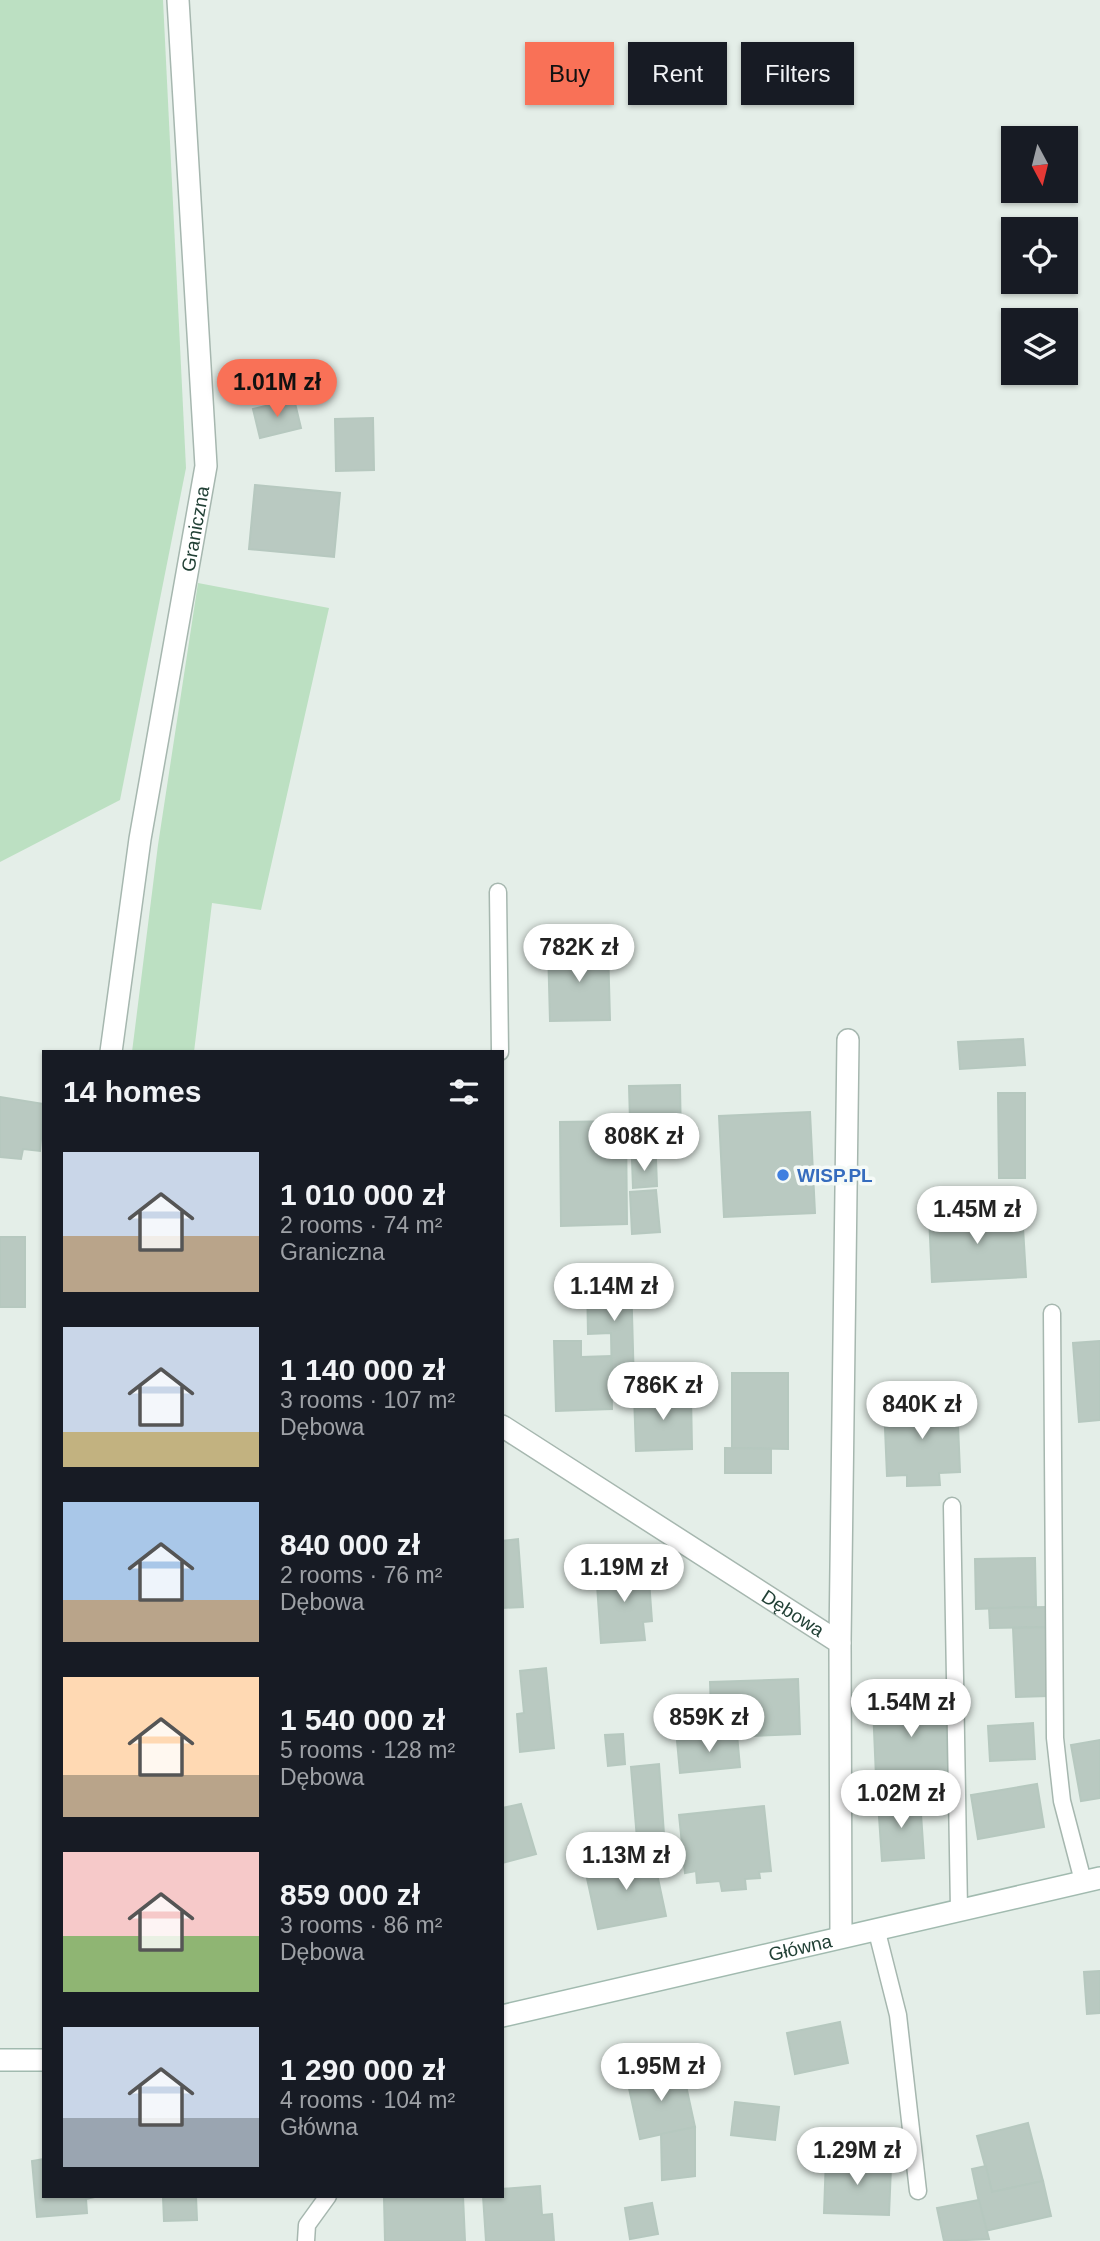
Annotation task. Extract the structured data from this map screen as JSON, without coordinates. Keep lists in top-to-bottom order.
{
  "streets": {
    "street": ["Graniczna", "Dębowa", "Główna"]
  },
  "crossings": [
    ["Dębowa", "Główna"]
  ],
  "places": ["WISP.PL"],
  "north": "bottom",
  "page": {
    "chip": ["Buy", "Rent", "Filters"],
    "price": [
      "1.01M zł",
      "782K zł",
      "808K zł",
      "1.45M zł",
      "1.14M zł",
      "786K zł",
      "840K zł",
      "1.19M zł",
      "1.54M zł",
      "859K zł",
      "1.02M zł",
      "1.13M zł",
      "1.95M zł",
      "1.29M zł"
    ],
    "heading": "14 homes",
    "list": [
      {
        "name": "1 010 000 zł",
        "note": "2 rooms · 74 m² · Graniczna"
      },
      {
        "name": "1 140 000 zł",
        "note": "3 rooms · 107 m² · Dębowa"
      },
      {
        "name": "840 000 zł",
        "note": "2 rooms · 76 m² · Dębowa"
      },
      {
        "name": "1 540 000 zł",
        "note": "5 rooms · 128 m² · Dębowa"
      },
      {
        "name": "859 000 zł",
        "note": "3 rooms · 86 m² · Dębowa"
      },
      {
        "name": "1 290 000 zł",
        "note": "4 rooms · 104 m² · Główna"
      }
    ]
  }
}
